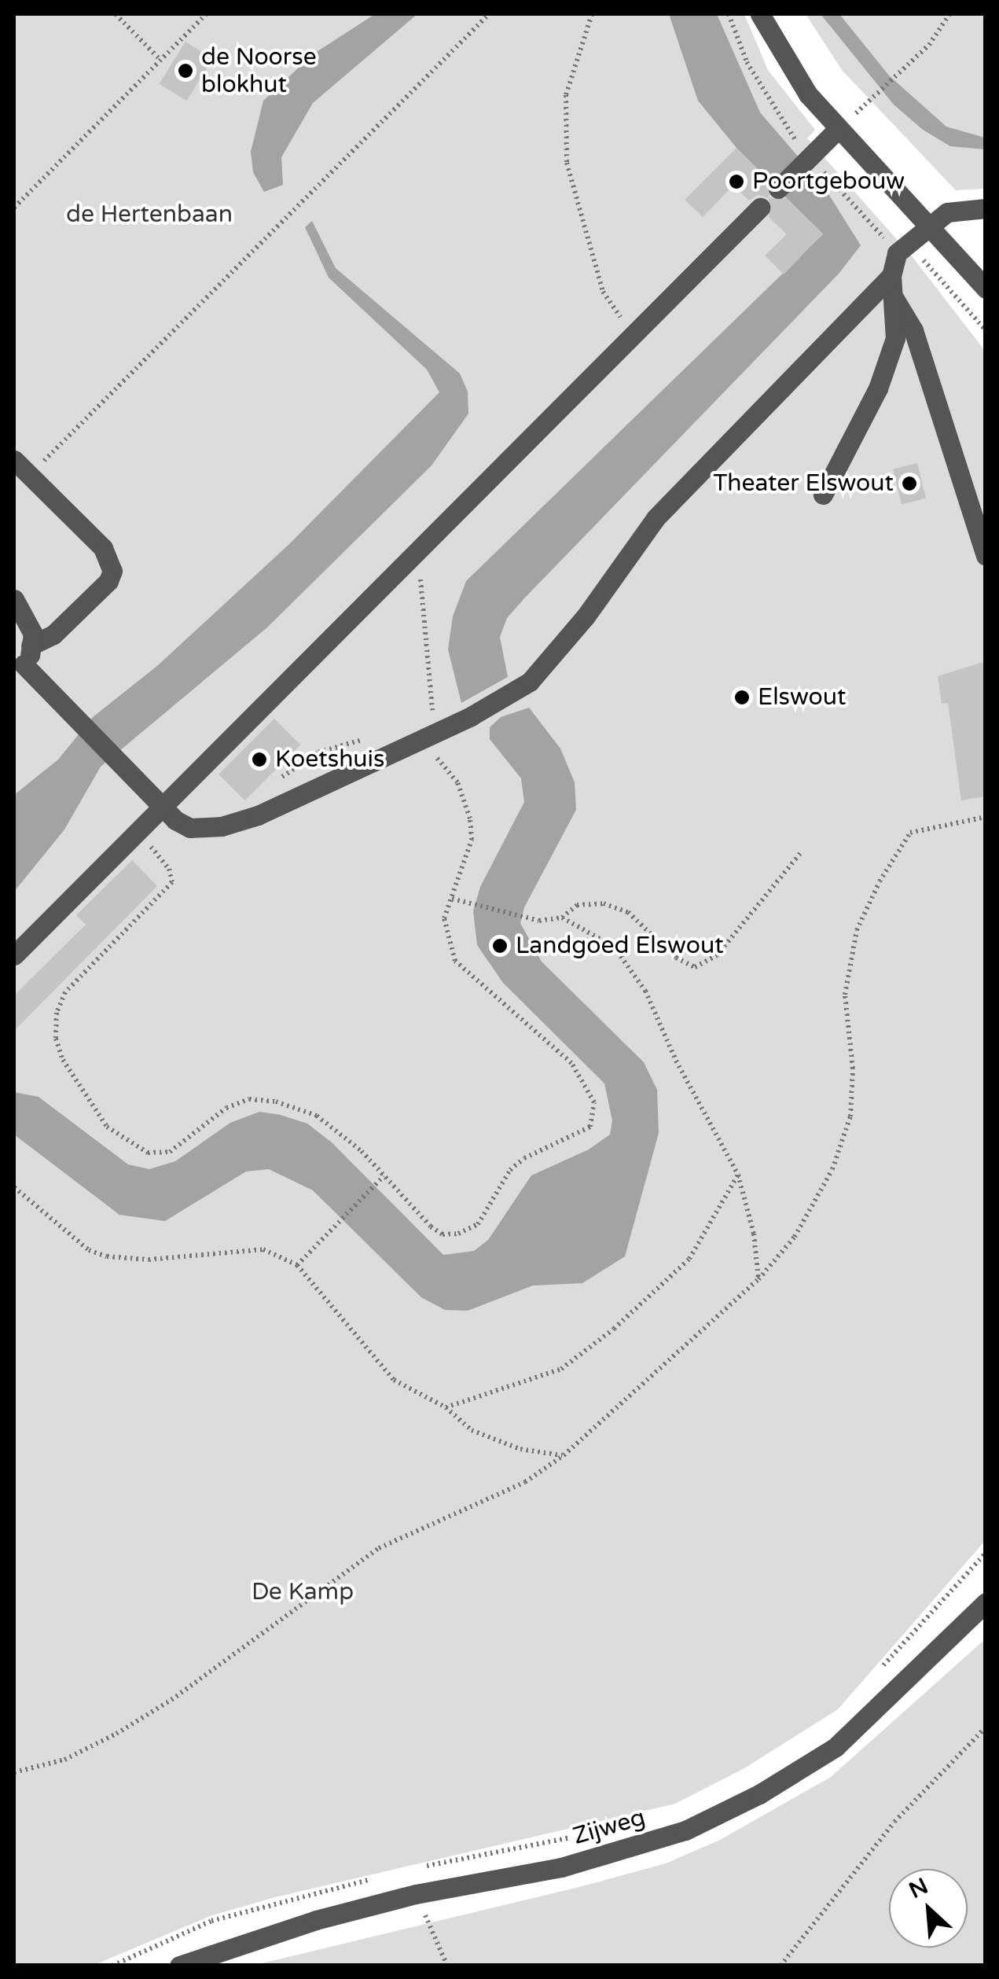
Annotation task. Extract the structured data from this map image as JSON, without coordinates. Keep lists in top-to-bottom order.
{
  "streets": {
    "street": ["Zijweg"]
  },
  "parks": ["de Hertenbaan", "De Kamp"],
  "places": [
    "de Noorse blokhut",
    "Poortgebouw",
    "Theater Elswout",
    "Elswout",
    "Koetshuis",
    "Landgoed Elswout"
  ],
  "north": "top left"
}
